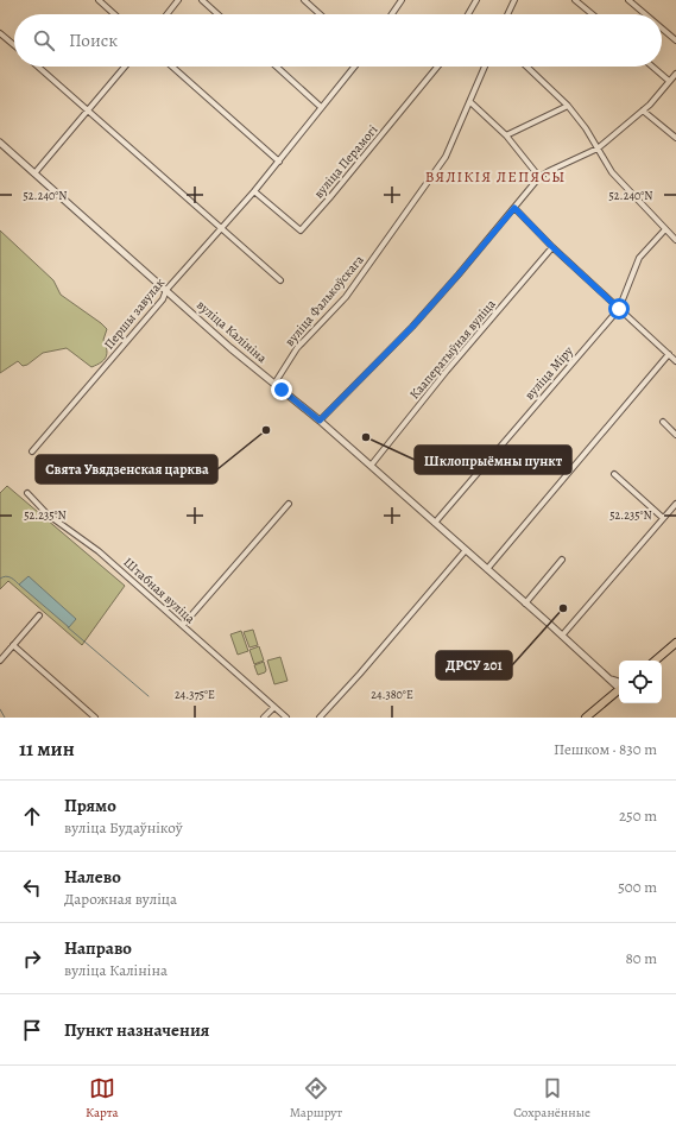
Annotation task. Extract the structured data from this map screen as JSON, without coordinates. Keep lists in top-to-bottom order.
{
  "streets": {
    "street": [
      "вуліца Перамогі",
      "вуліца Фалькоўскага",
      "Першы завулак",
      "вуліца Калініна",
      "Кааператыўная вуліца",
      "вуліца Міру",
      "Штабная вуліца"
    ]
  },
  "crossings": [
    ["вуліца Перамогі", "Першы завулак"],
    ["вуліца Фалькоўскага", "вуліца Калініна"],
    ["Першы завулак", "вуліца Калініна"],
    ["вуліца Калініна", "Кааператыўная вуліца"],
    ["вуліца Калініна", "вуліца Міру"]
  ],
  "districts": ["ВЯЛІКІЯ ЛЕПЯСЫ"],
  "places": ["Свята Увядзенская царква", "Шклопрыёмны пункт", "ДРСУ 201"],
  "page": {
    "search": "Поиск",
    "heading": ["11 мин", "Пешком · 830 m"],
    "list": [
      ["Прямо", "вуліца Будаўнікоў", "250 m"],
      ["Налево", "Дарожная вуліца", "500 m"],
      ["Направо", "вуліца Калініна", "80 m"],
      "Пункт назначения"
    ],
    "nav": ["Карта", "Маршрут", "Сохранённые"]
  },
  "coordinates": [
    "52.240°N",
    "52.235°N",
    "24.375°E",
    "24.380°E"
  ]
}
